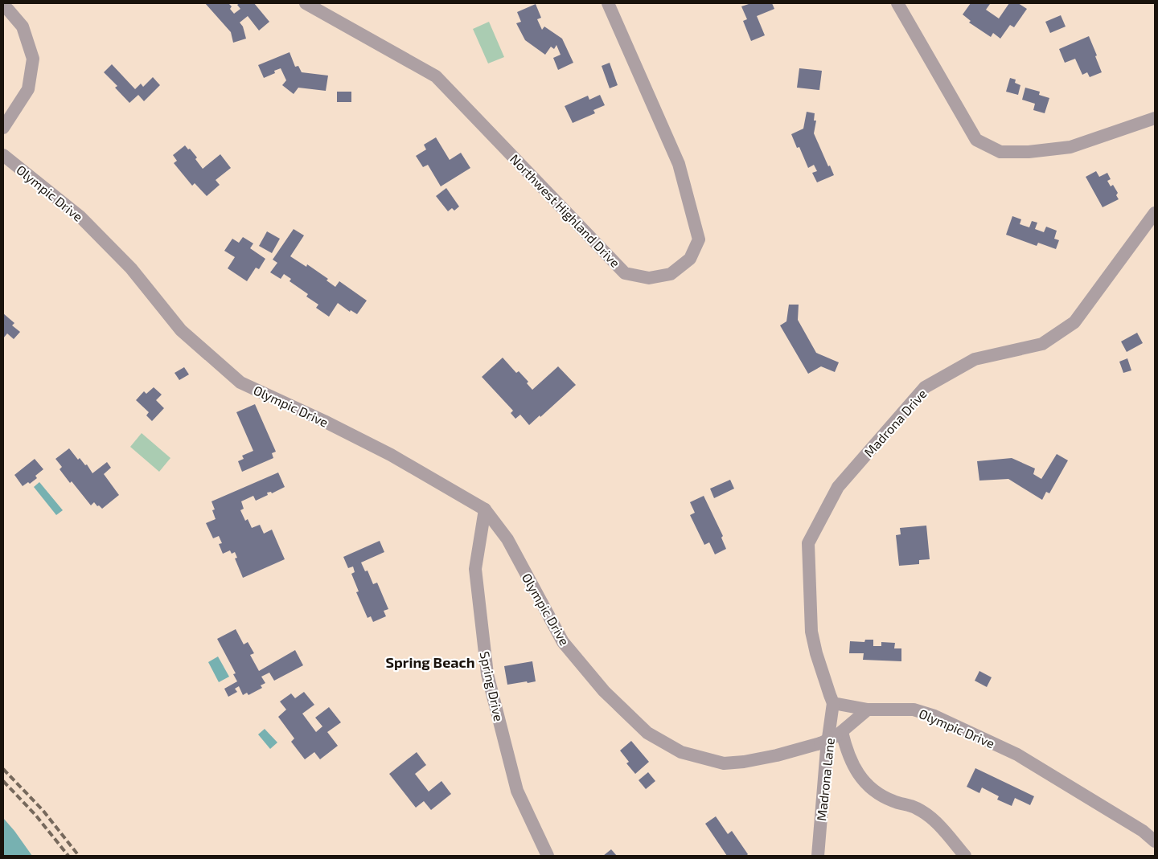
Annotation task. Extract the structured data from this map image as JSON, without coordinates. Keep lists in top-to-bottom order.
{
  "streets": {
    "street": [
      "Olympic Drive",
      "Northwest Highland Drive",
      "Madrona Drive",
      "Spring Drive",
      "Madrona Lane"
    ]
  },
  "crossings": [
    ["Olympic Drive", "Spring Drive"],
    ["Madrona Drive", "Madrona Lane"]
  ],
  "districts": ["Spring Beach"]
}
